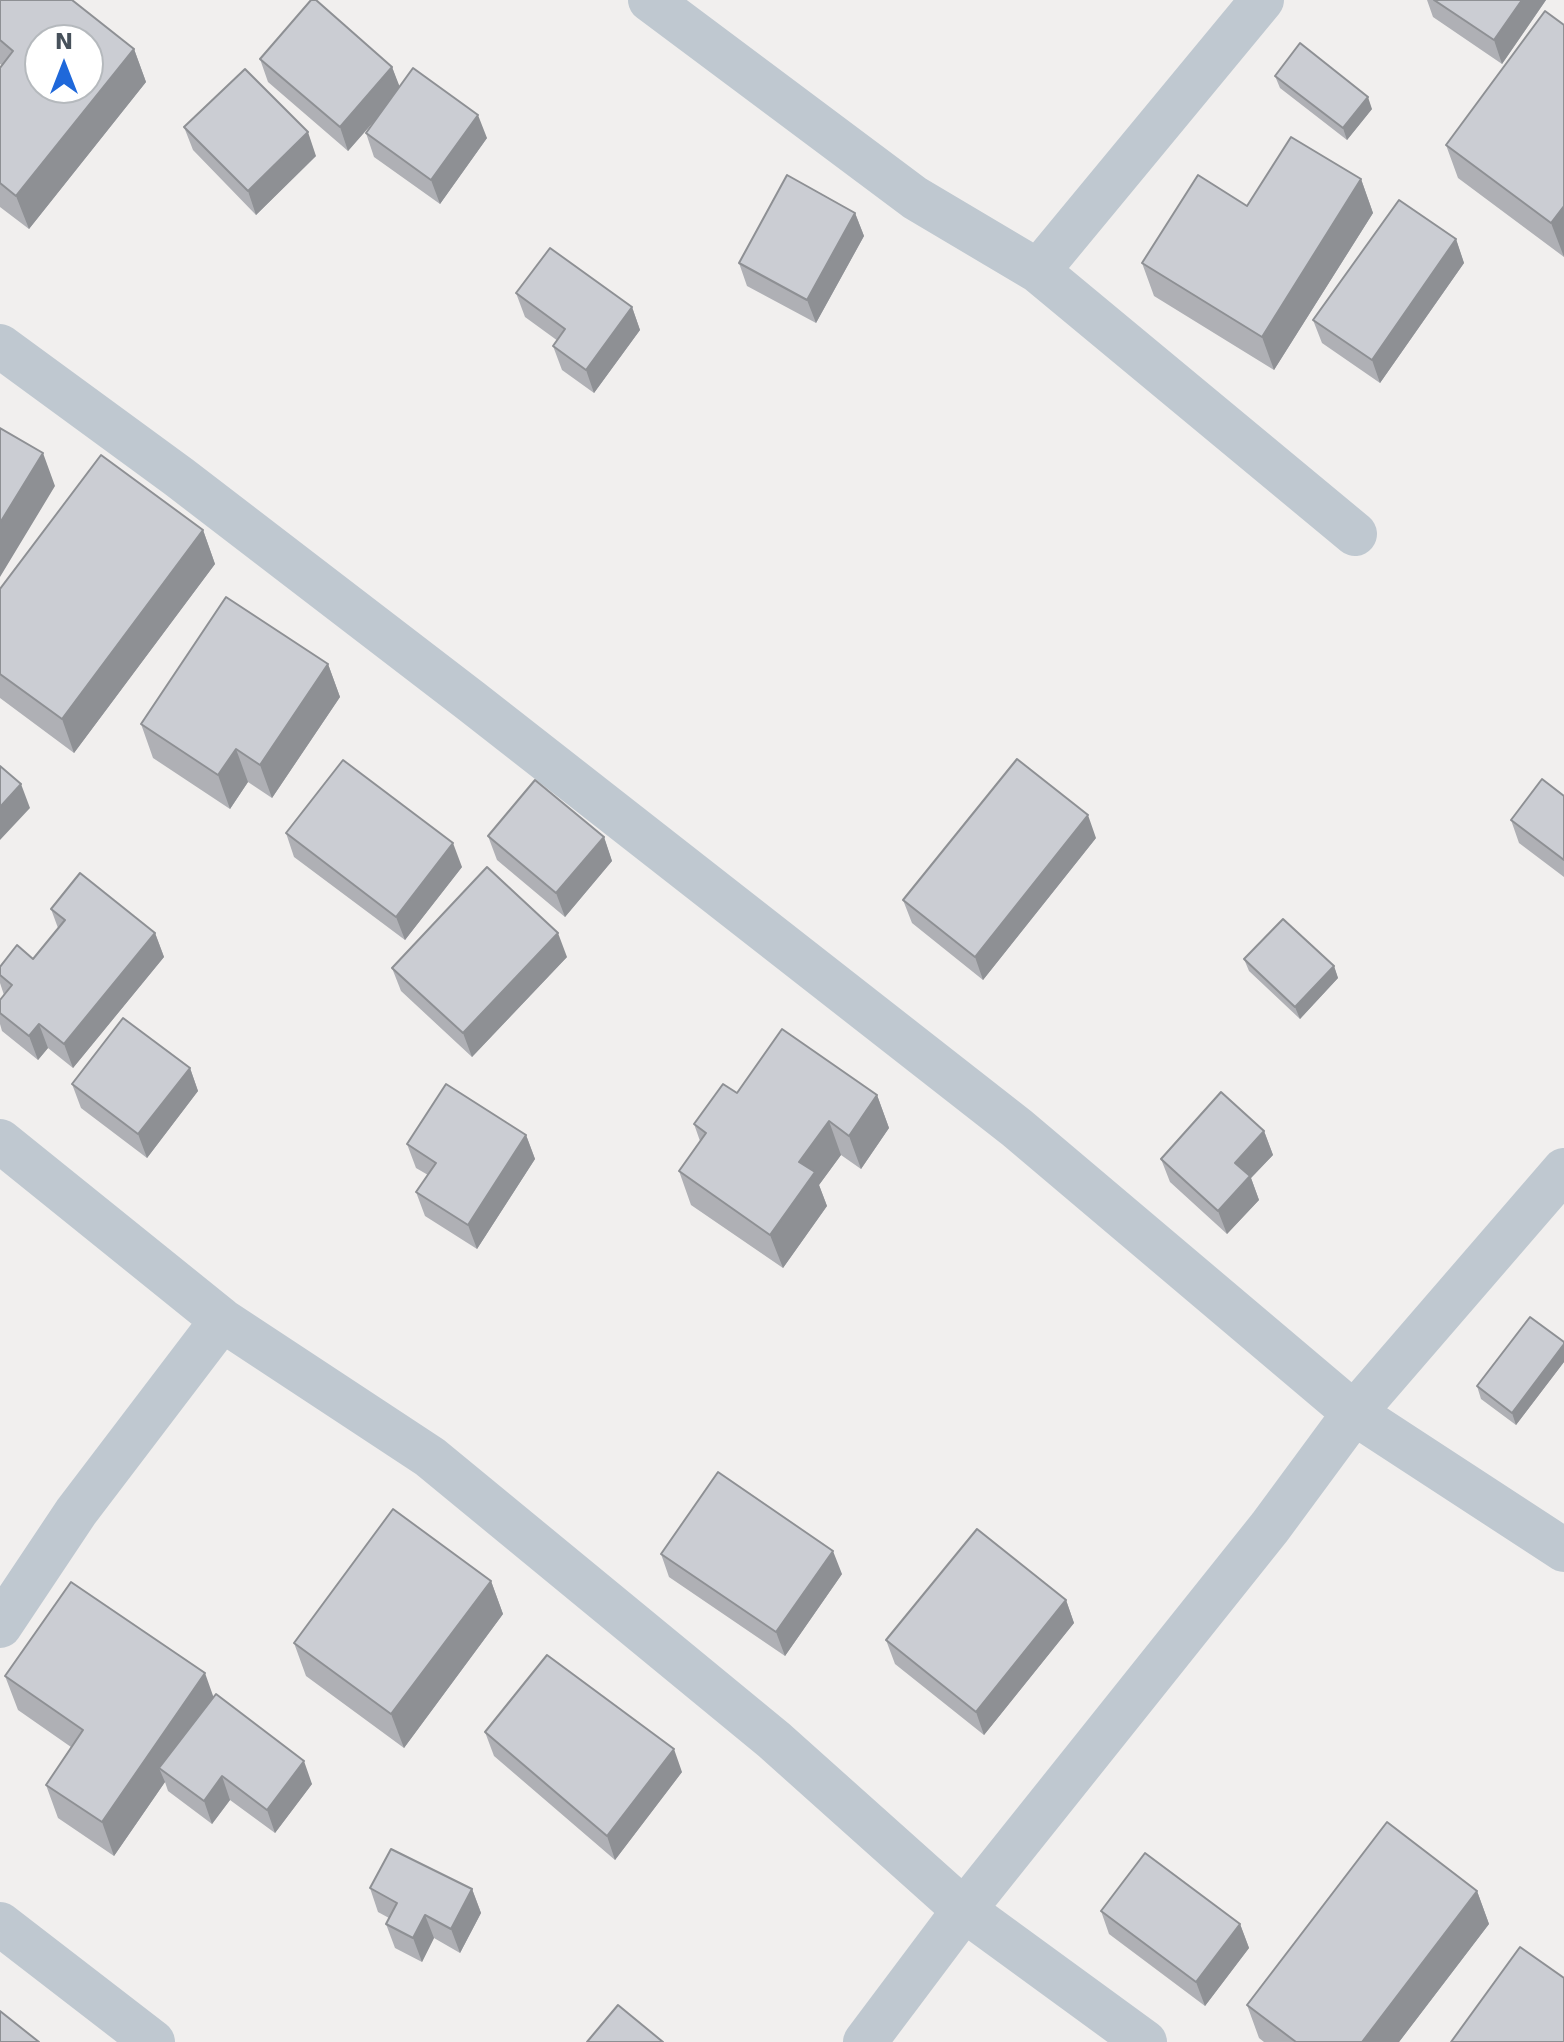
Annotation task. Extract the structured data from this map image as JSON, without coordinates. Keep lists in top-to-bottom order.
{
  "north": "top"
}
